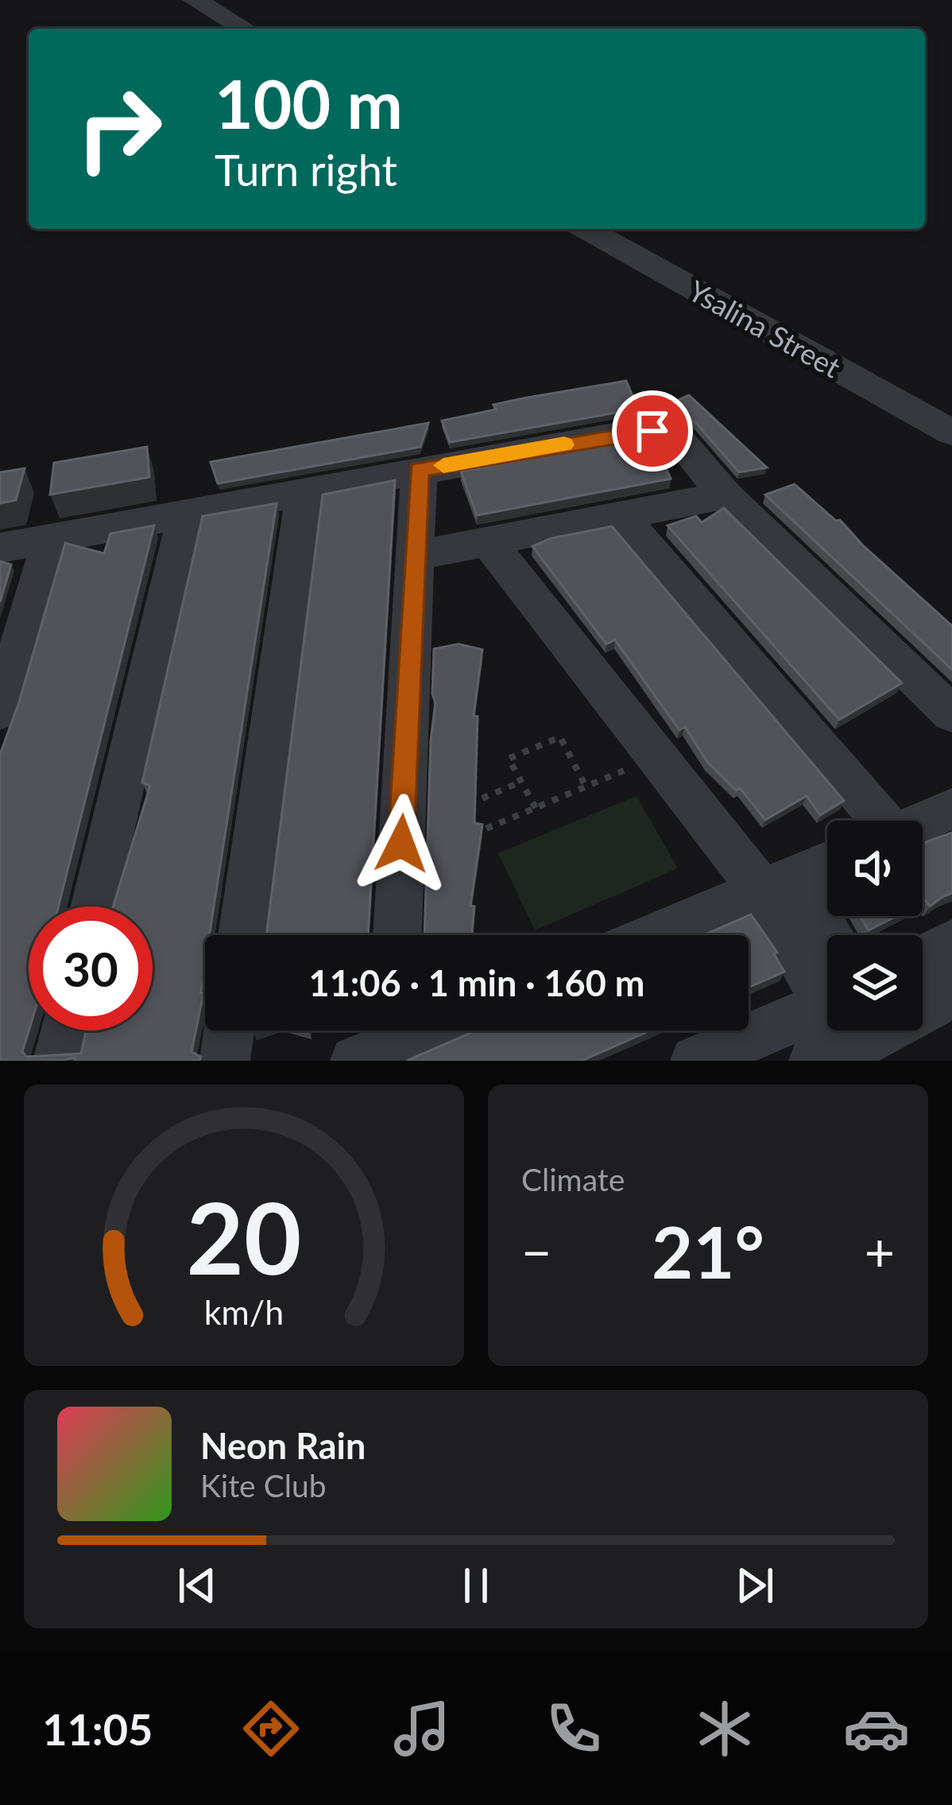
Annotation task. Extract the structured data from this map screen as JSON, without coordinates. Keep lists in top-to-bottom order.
{
  "streets": {
    "street": ["Ysalina Street"]
  },
  "page": {
    "turn": ["100 m", "Turn right"],
    "limit": "30",
    "trip": "11:06 · 1 min · 160 m",
    "tile": "Climate",
    "heat": ["−", "21°", "+"],
    "song": ["Neon Rain", "Kite Club"],
    "tabs": "11:05",
    "gauge": ["20", "km/h"]
  }
}
